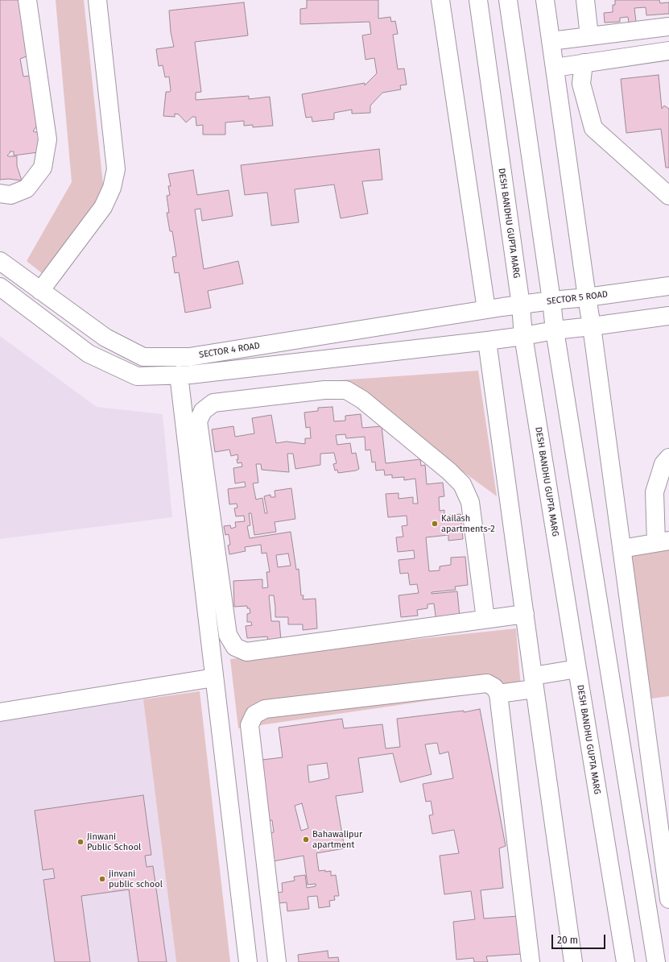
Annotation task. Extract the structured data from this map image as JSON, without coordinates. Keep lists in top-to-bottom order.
{
  "streets": {
    "street": ["DESH BANDHU GUPTA MARG", "SECTOR 5 ROAD", "SECTOR 4 ROAD"]
  },
  "crossings": [
    ["DESH BANDHU GUPTA MARG", "SECTOR 5 ROAD"],
    ["SECTOR 5 ROAD", "SECTOR 4 ROAD"]
  ],
  "places": [
    "Kailash apartments-2",
    "Bahawalipur apartment",
    "Jinwani Public School",
    "jinvani public school"
  ],
  "scale_bar": "20 m"
}
